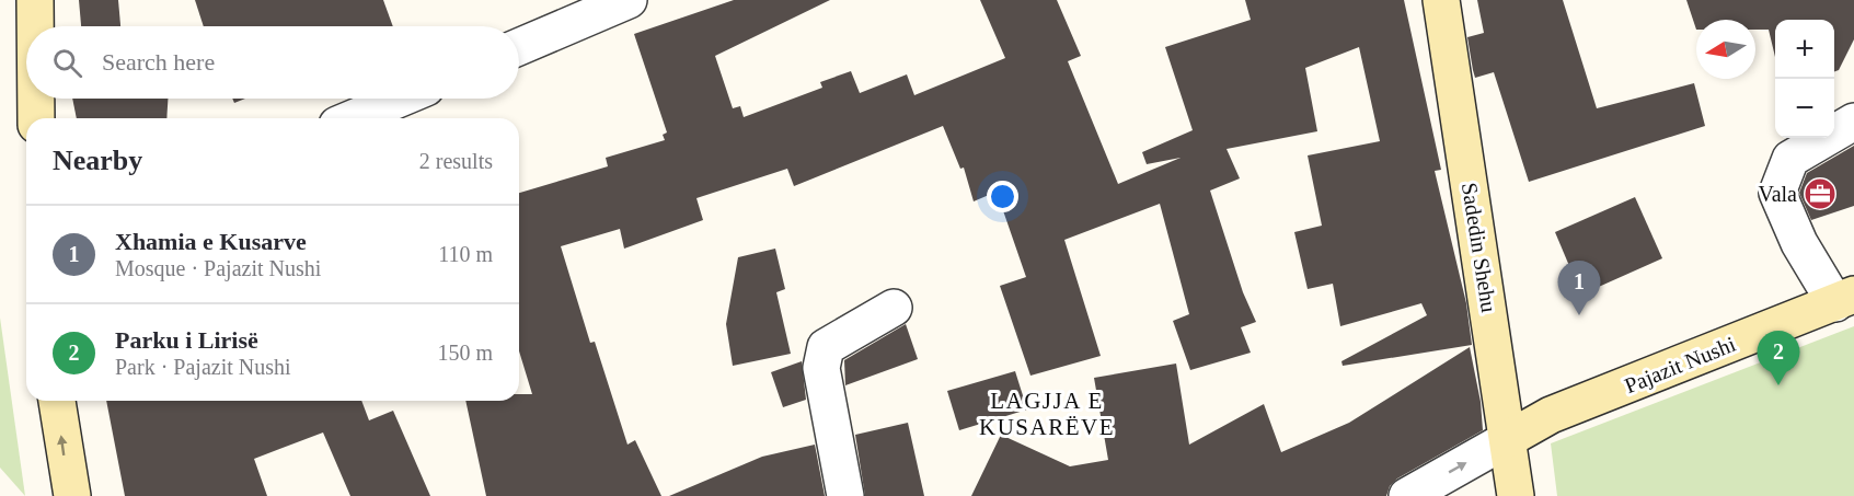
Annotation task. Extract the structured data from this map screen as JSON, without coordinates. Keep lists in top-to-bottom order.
{
  "streets": {
    "street": ["Sadedin Shehu", "Pajazit Nushi"]
  },
  "crossings": [
    ["Sadedin Shehu", "Pajazit Nushi"]
  ],
  "districts": ["LAGJJA E KUSARËVE"],
  "places": {
    "office": ["Vala"]
  },
  "north": "left",
  "page": {
    "map_buttons": ["+", "−"],
    "search": "Search here",
    "heading": ["Nearby", "2 results"],
    "list": [
      {
        "mark": "1",
        "name": "Xhamia e Kusarve",
        "note": "Mosque · Pajazit Nushi",
        "value": "110 m"
      },
      {
        "mark": "2",
        "name": "Parku i Lirisë",
        "note": "Park · Pajazit Nushi",
        "value": "150 m"
      }
    ],
    "pins": ["1", "2"]
  }
}
